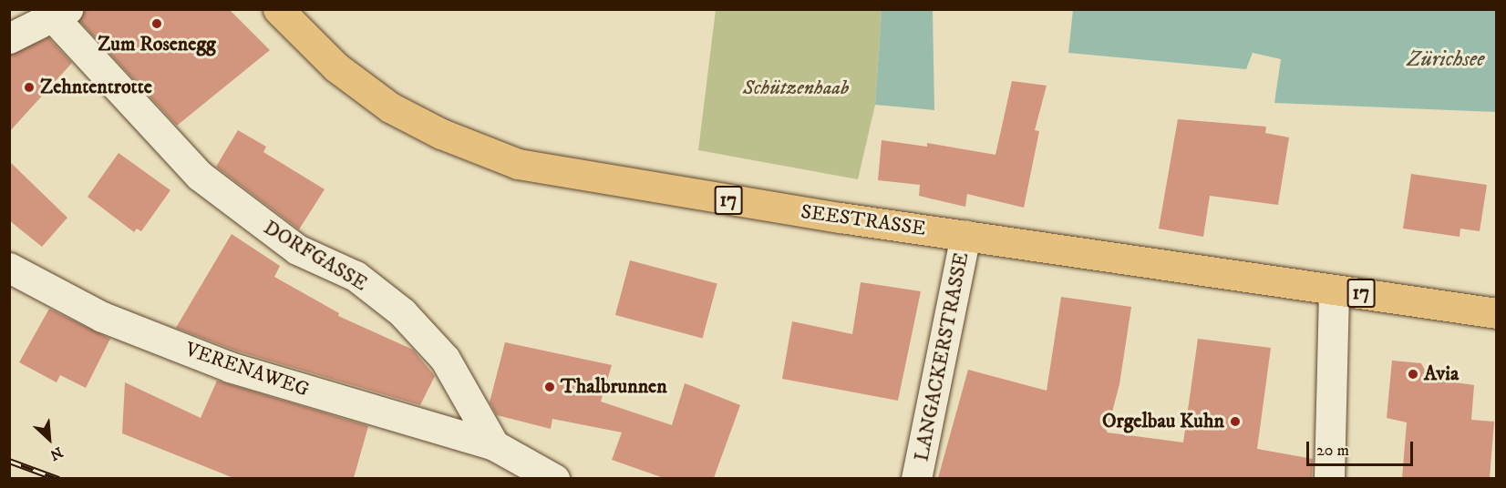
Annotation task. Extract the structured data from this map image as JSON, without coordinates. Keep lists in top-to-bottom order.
{
  "streets": {
    "main road": ["17", "SEESTRASSE"],
    "street": ["DORFGASSE", "LANGACKERSTRASSE", "VERENAWEG"]
  },
  "crossings": [
    ["SEESTRASSE", "LANGACKERSTRASSE"],
    ["DORFGASSE", "VERENAWEG"]
  ],
  "water": ["Zürichsee"],
  "parks": ["Schützenhaab"],
  "places": [
    "Zum Rosenegg",
    "Zehntentrotte",
    "Avia",
    "Thalbrunnen",
    "Orgelbau Kuhn"
  ],
  "scale_bar": "20 m",
  "north": "bottom right"
}
